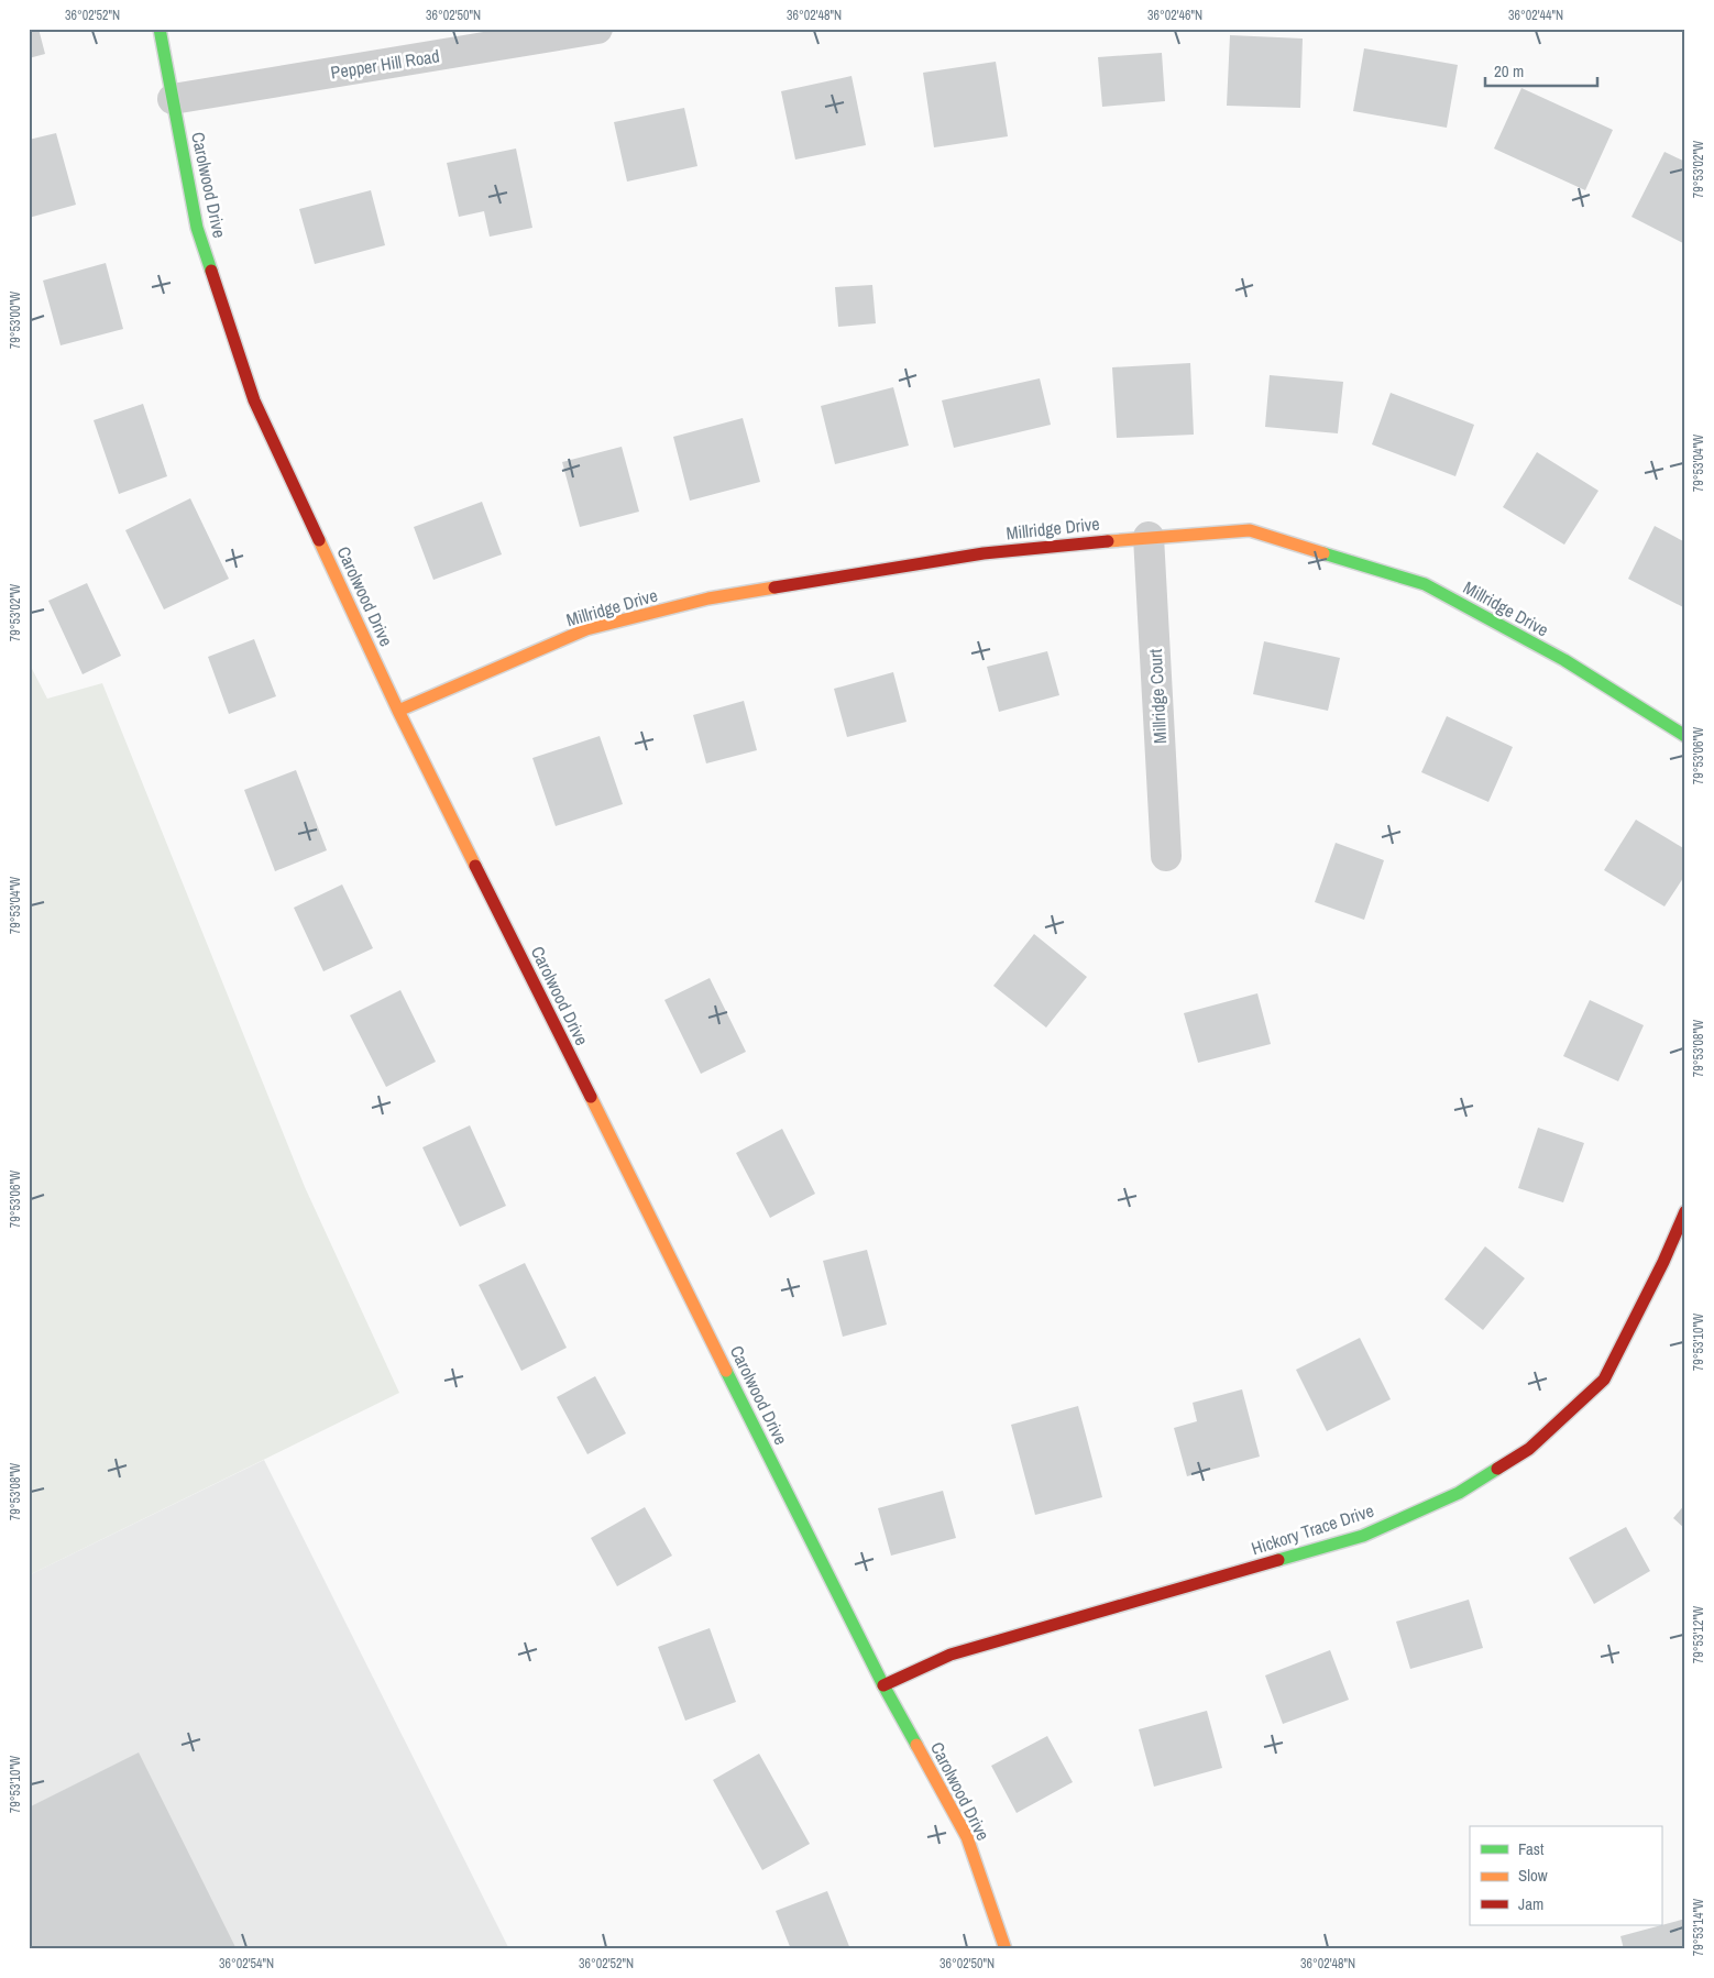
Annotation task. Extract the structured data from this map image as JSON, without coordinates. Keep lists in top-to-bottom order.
{
  "streets": {
    "street": [
      "Pepper Hill Road",
      "Carolwood Drive",
      "Millridge Drive",
      "Millridge Court",
      "Hickory Trace Drive"
    ]
  },
  "crossings": [
    ["Pepper Hill Road", "Carolwood Drive"],
    ["Carolwood Drive", "Millridge Drive"],
    ["Carolwood Drive", "Hickory Trace Drive"],
    ["Millridge Drive", "Millridge Court"]
  ],
  "legend": ["Fast", "Slow", "Jam"],
  "scale_bar": "20 m",
  "coordinates": [
    "36°02'52\"N",
    "36°02'50\"N",
    "36°02'48\"N",
    "36°02'46\"N",
    "36°02'44\"N",
    "79°53'02\"W",
    "79°53'00\"W",
    "79°53'04\"W",
    "79°53'06\"W",
    "79°53'08\"W",
    "79°53'10\"W",
    "79°53'12\"W",
    "79°53'14\"W",
    "36°02'54\"N"
  ]
}
